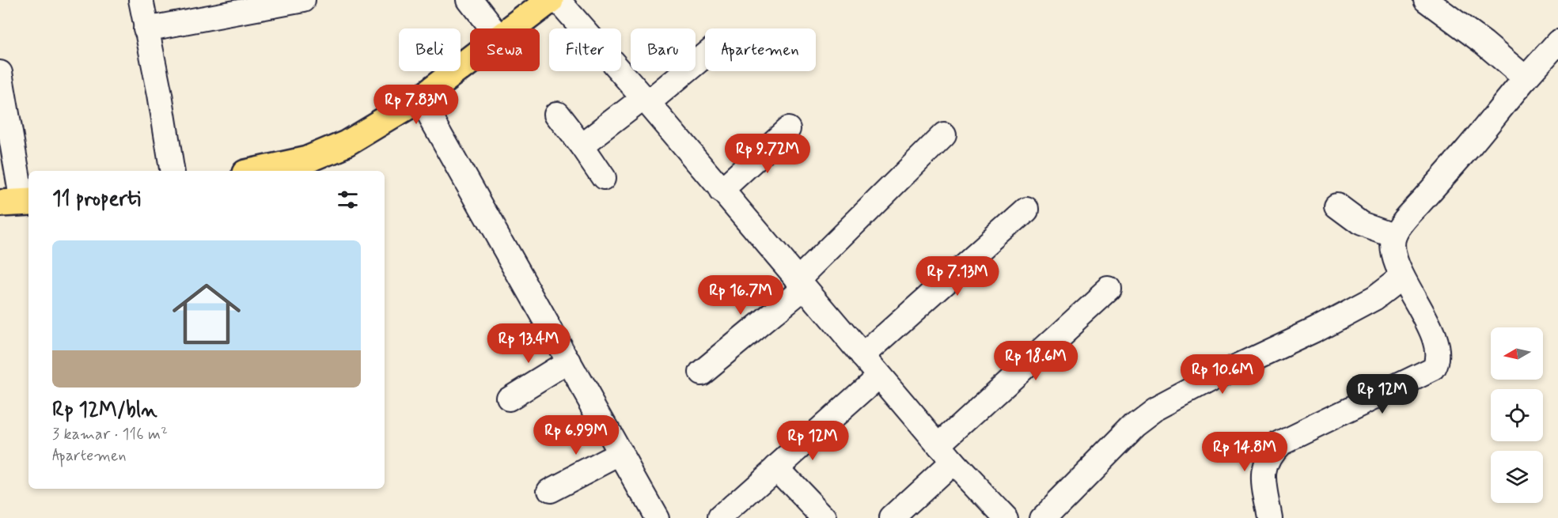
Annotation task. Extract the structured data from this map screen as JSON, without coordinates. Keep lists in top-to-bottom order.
{
  "north": "left",
  "page": {
    "chip": [
      "Beli",
      "Sewa",
      "Filter",
      "Baru",
      "Apartemen"
    ],
    "price": [
      "Rp 7.83M",
      "Rp 9.72M",
      "Rp 7.13M",
      "Rp 16.7M",
      "Rp 13.4M",
      "Rp 18.6M",
      "Rp 10.6M",
      "Rp 12M",
      "Rp 6.99M",
      "Rp 12M",
      "Rp 14.8M"
    ],
    "heading": "11 properti",
    "list": [
      {
        "name": "Rp 12M/bln",
        "note": "3 kamar · 116 m² · Apartemen"
      }
    ]
  }
}
